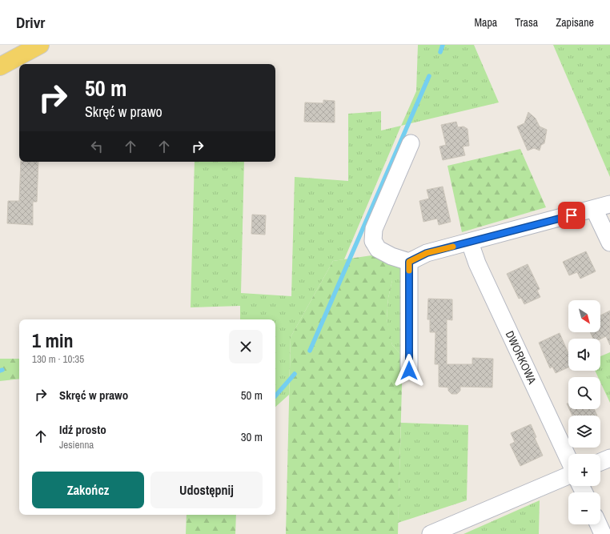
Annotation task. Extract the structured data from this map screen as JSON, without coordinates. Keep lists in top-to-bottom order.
{
  "streets": {
    "street": ["DWORKOWA"]
  },
  "north": "bottom right",
  "page": {
    "header": "Drivr",
    "nav": ["Mapa", "Trasa", "Zapisane"],
    "turn": ["50 m", "Skręć w prawo"],
    "map_buttons": ["+", "−"],
    "heading": ["1 min", "130 m · 10:35"],
    "list": [
      {
        "name": "Skręć w prawo",
        "value": "50 m"
      },
      {
        "name": "Idź prosto",
        "note": "Jesienna",
        "value": "30 m"
      }
    ],
    "buttons": ["Zakończ", "Udostępnij"]
  }
}
